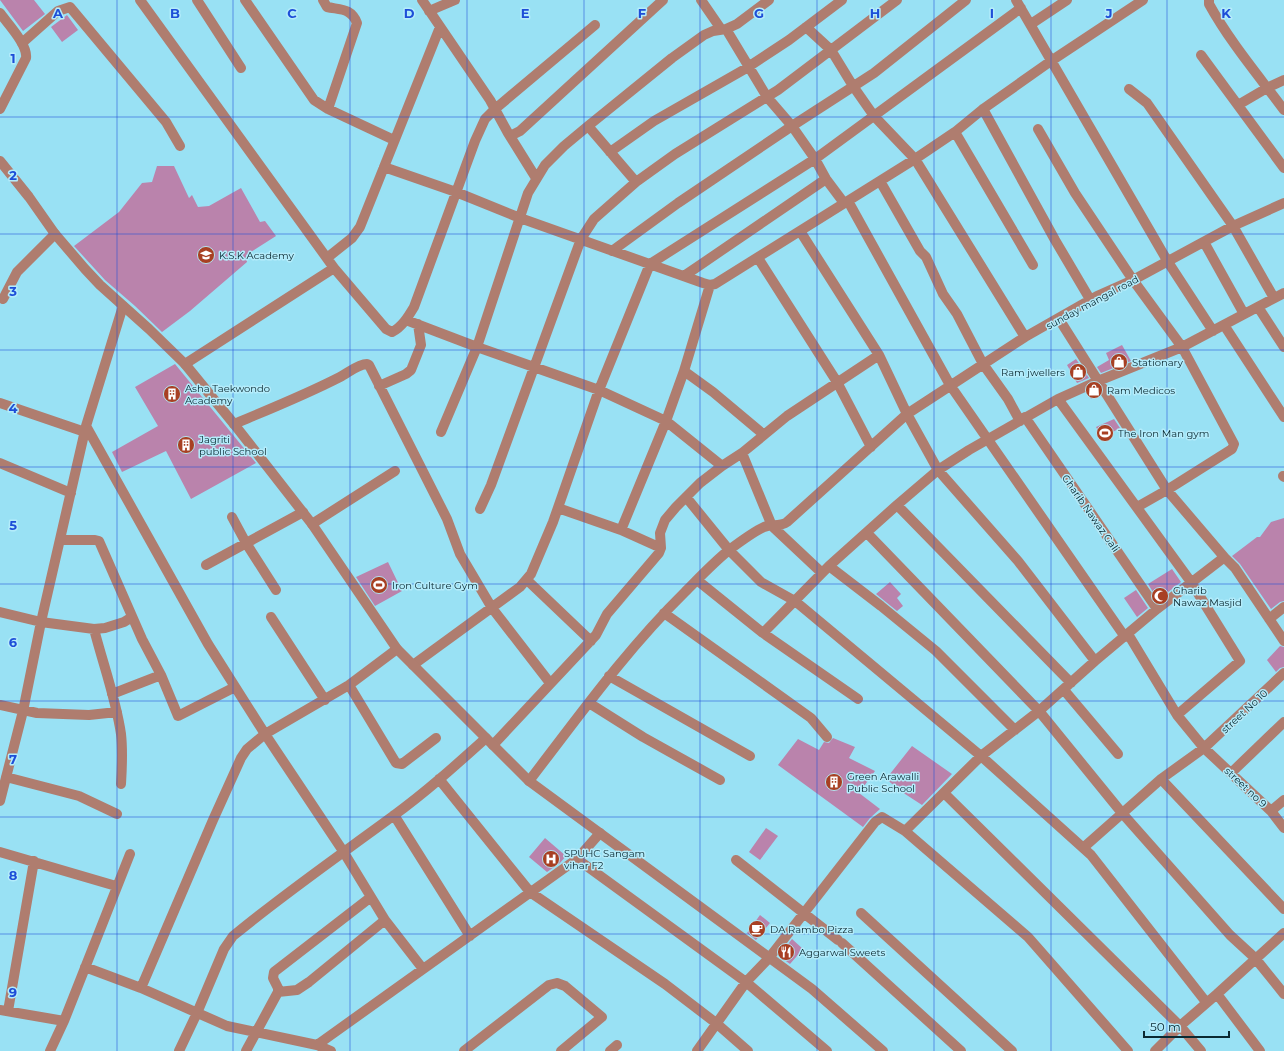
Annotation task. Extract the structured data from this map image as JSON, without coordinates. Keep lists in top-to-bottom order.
{
  "streets": {
    "street": [
      "sunday mangal road",
      "Gharib Nawaz Gali",
      "street No 10",
      "street no 9"
    ]
  },
  "crossings": [
    ["sunday mangal road", "Gharib Nawaz Gali"],
    ["sunday mangal road", "street no 9"],
    ["street No 10", "street no 9"]
  ],
  "places": {
    "school or university": ["K.S.K Academy"],
    "shop": ["Stationary", "Ram jwellers", "Ram Medicos"],
    "building": ["Asha Taekwondo Academy", "Jagriti public School", "Green Arawalli Public School"],
    "sports": ["The Iron Man gym", "Iron Culture Gym"],
    "mosque": ["Gharib Nawaz Masjid"],
    "hospital": ["SPUHC Sangam vihar F2"],
    "cafe": ["DA Rambo Pizza"],
    "restaurant": ["Aggarwal Sweets"]
  },
  "scale_bar": "50 m",
  "grid": {
    "columns": [
      "A",
      "B",
      "C",
      "D",
      "E",
      "F",
      "G",
      "H",
      "I",
      "J",
      "K"
    ],
    "rows": [
      "1",
      "2",
      "3",
      "4",
      "5",
      "6",
      "7",
      "8",
      "9"
    ]
  }
}
